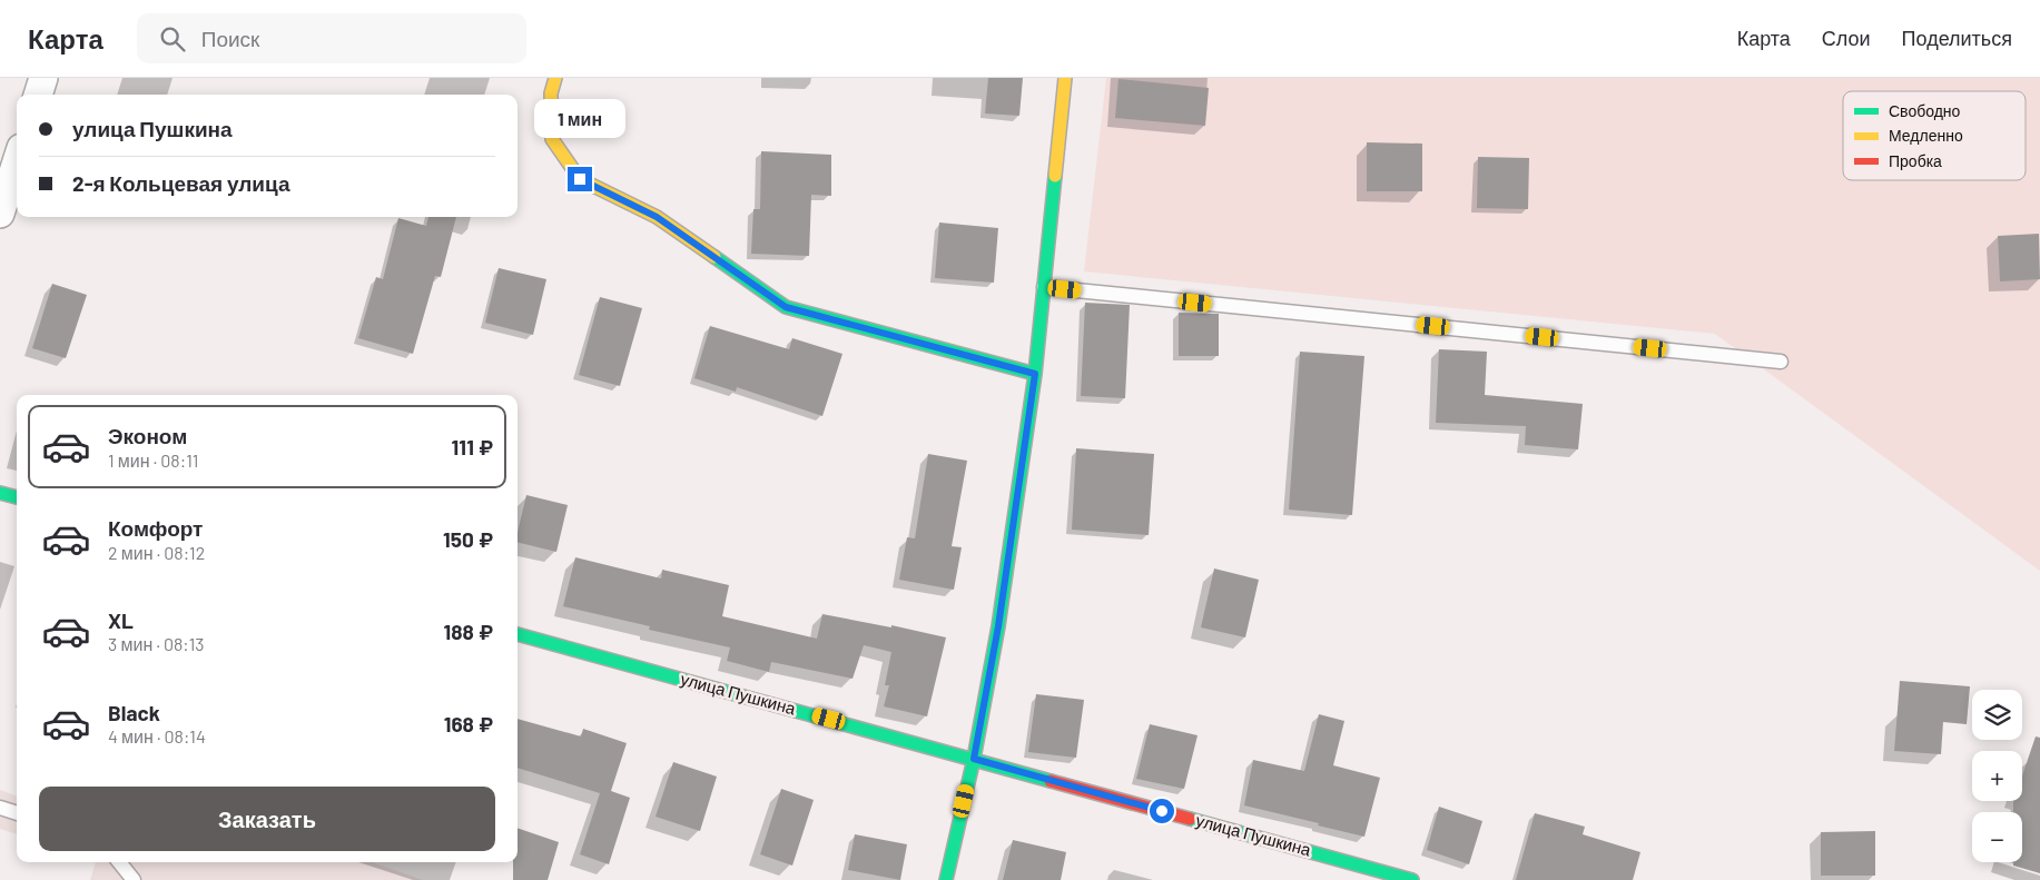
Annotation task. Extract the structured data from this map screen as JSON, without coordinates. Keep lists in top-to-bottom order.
{
  "streets": {
    "street": ["улица Пушкина"]
  },
  "legend": ["Свободно", "Медленно", "Пробка"],
  "page": {
    "header": "Карта",
    "search": "Поиск",
    "nav": ["Карта", "Слои", "Поделиться"],
    "banner": ["улица Пушкина", "2-я Кольцевая улица"],
    "bubble": "1 мин",
    "list": [
      {
        "name": "Эконом",
        "note": "1 мин · 08:11",
        "value": "111 ₽"
      },
      {
        "name": "Комфорт",
        "note": "2 мин · 08:12",
        "value": "150 ₽"
      },
      {
        "name": "XL",
        "note": "3 мин · 08:13",
        "value": "188 ₽"
      },
      {
        "name": "Black",
        "note": "4 мин · 08:14",
        "value": "168 ₽"
      }
    ],
    "map_buttons": ["+", "−"],
    "buttons": "Заказать"
  }
}
